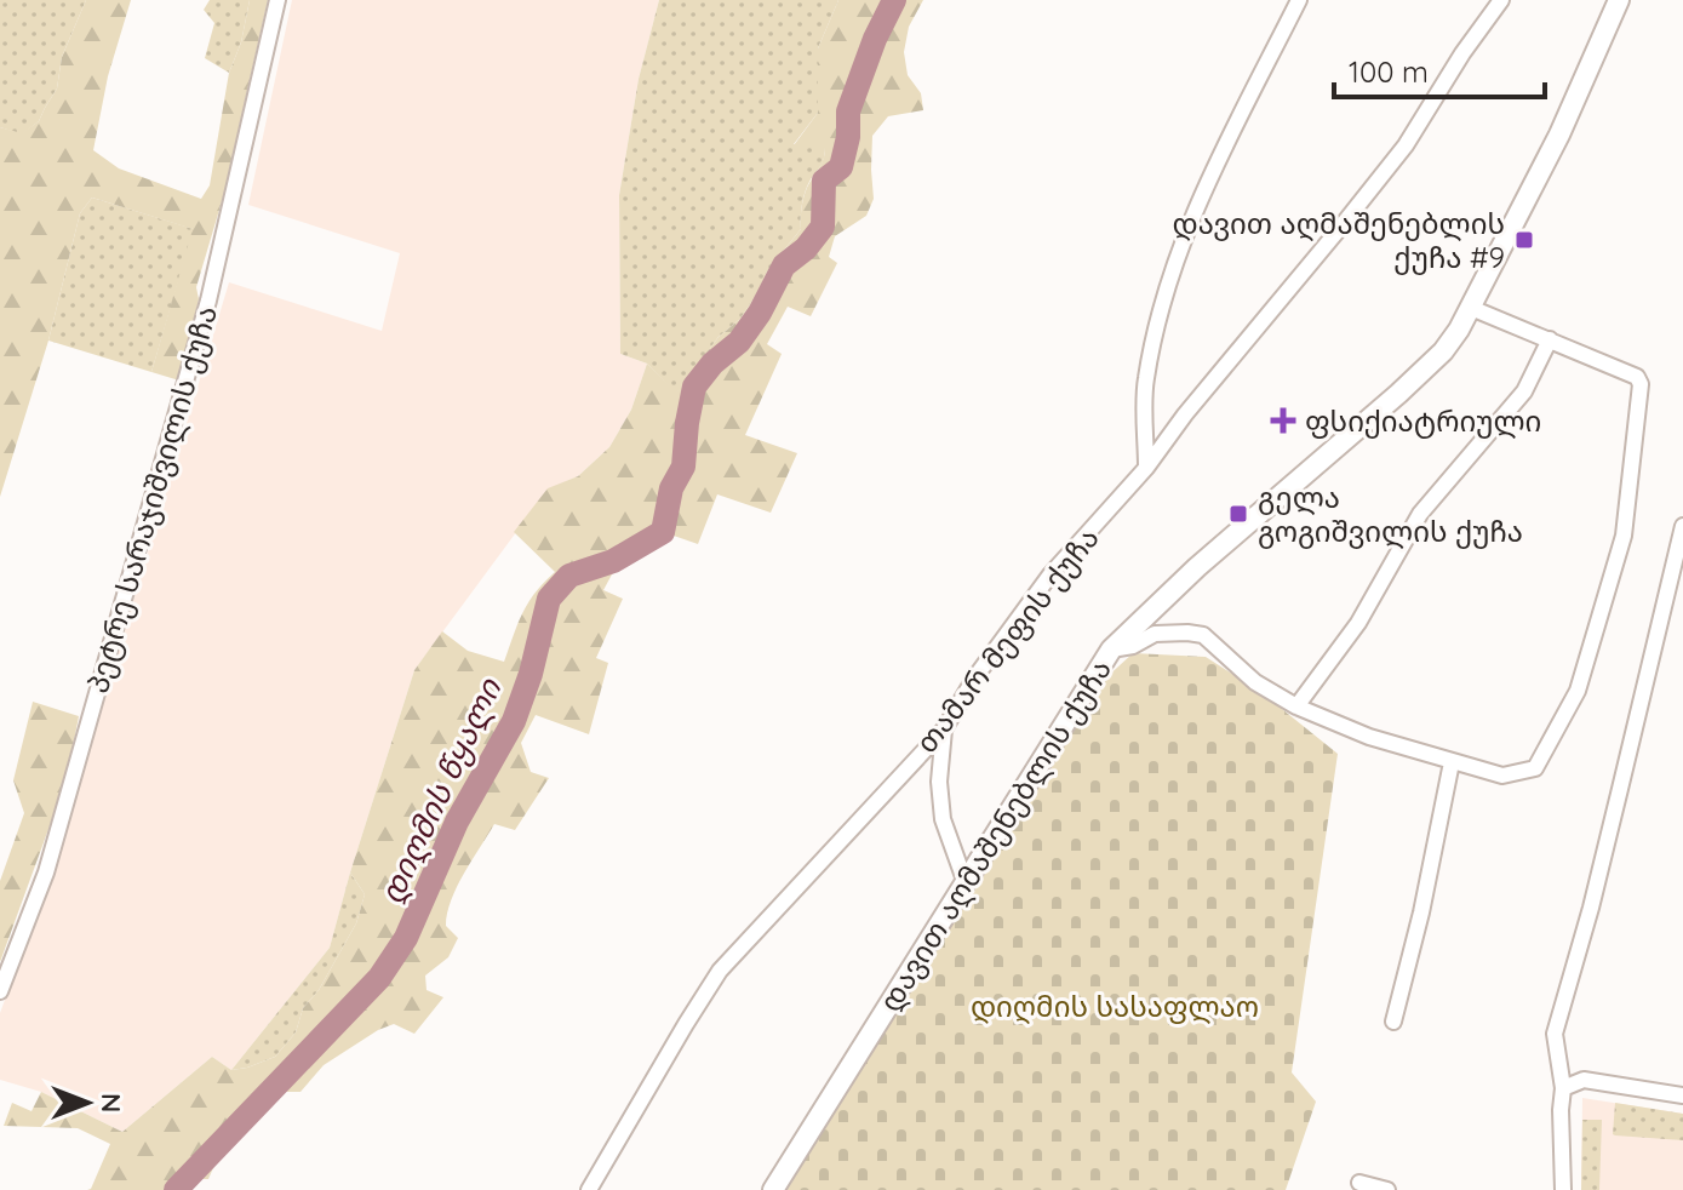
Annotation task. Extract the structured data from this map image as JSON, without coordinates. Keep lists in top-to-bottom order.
{
  "streets": {
    "street": ["პეტრე სარაჯიშვილის ქუჩა", "თამარ მეფის ქუჩა", "დავით აღმაშენებლის ქუჩა"]
  },
  "water": ["დიღმის წყალი"],
  "parks": ["დიღმის სასაფლაო"],
  "places": {
    "transit": ["დავით აღმაშენებლის ქუჩა #9", "გელა გოგიშვილის ქუჩა"],
    "health": ["ფსიქიატრიული"]
  },
  "scale_bar": "100 m",
  "north": "right"
}
